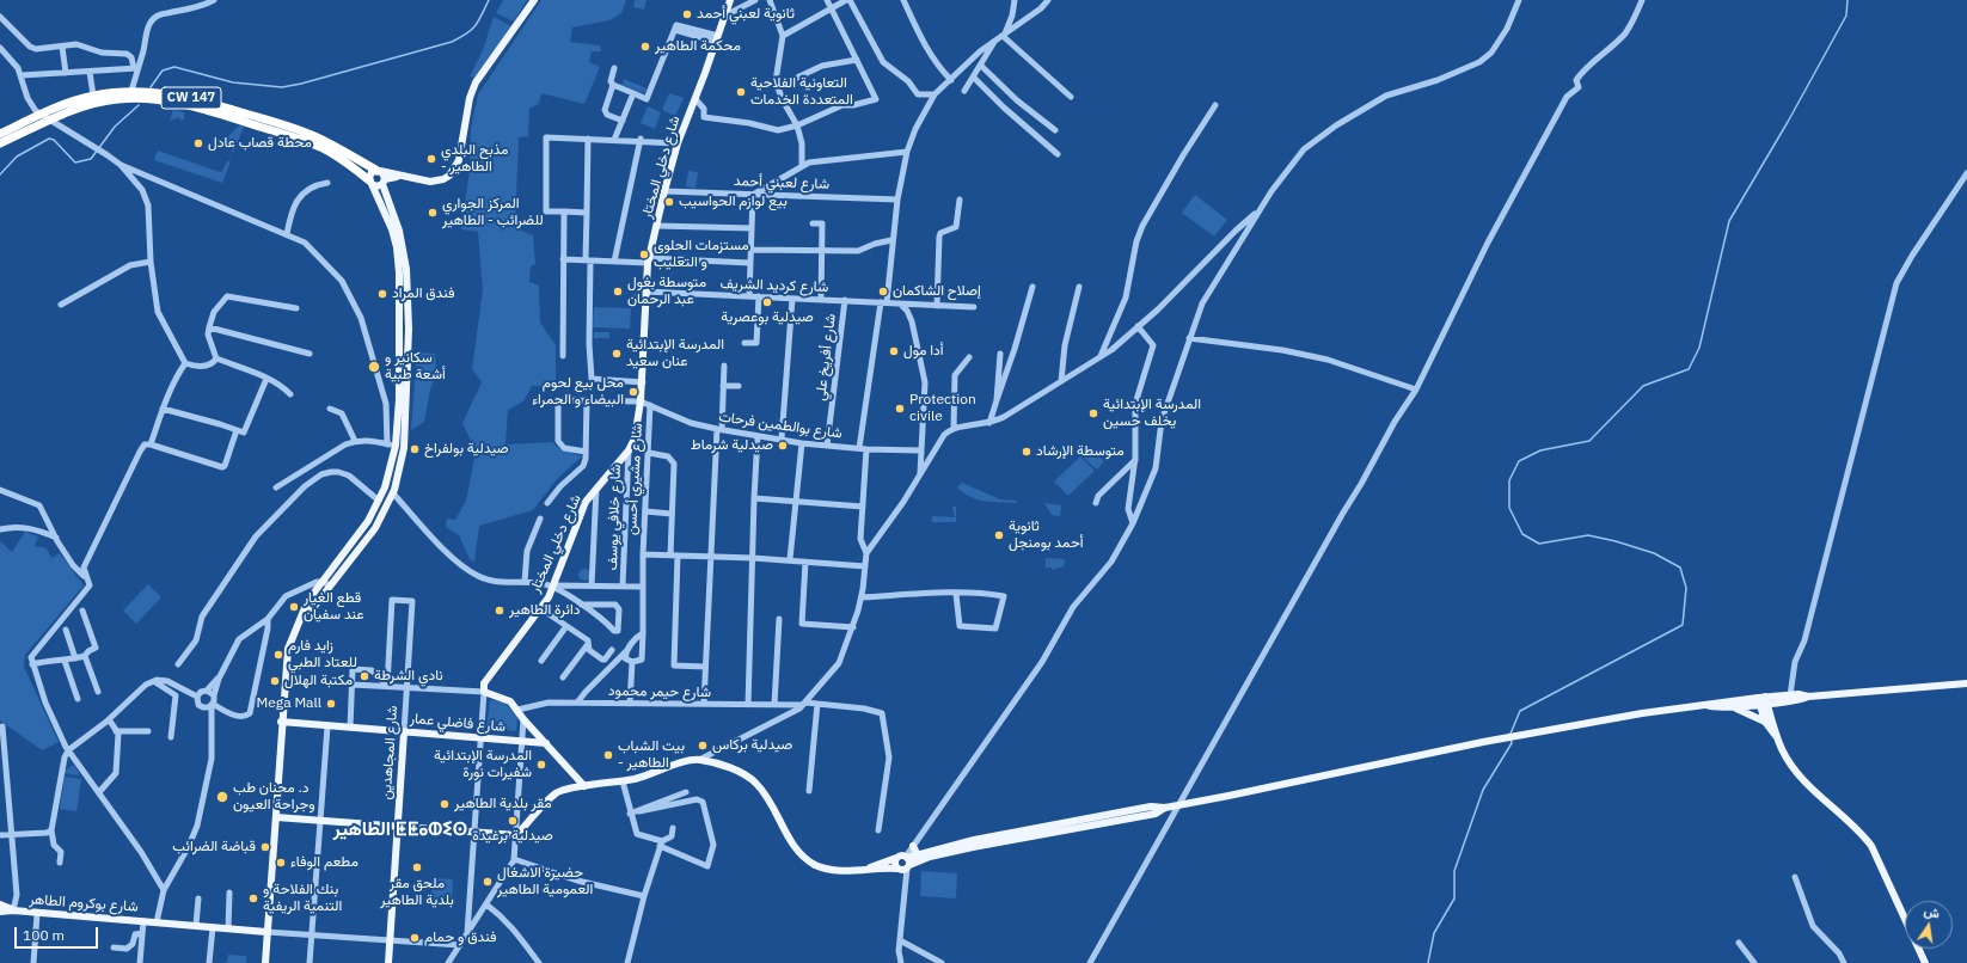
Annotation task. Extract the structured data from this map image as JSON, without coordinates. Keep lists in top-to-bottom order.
{
  "streets": {
    "highway": ["CW 147"],
    "main road": [
      "شارع دخلي المختار",
      "شارع فاضلي عمار",
      "شارع المجاهدين",
      "شارع بوكروم الطاهر"
    ],
    "street": [
      "شارع لعبني أحمد",
      "شارع كرديد الشريف",
      "شارع أفريخ علي",
      "شارع بوالطمين فرحات",
      "شارع مشيري أحسن",
      "شارع خلافي يوسف",
      "شارع حيمر محمود"
    ]
  },
  "crossings": [
    ["CW 147", "شارع فاضلي عمار"],
    ["CW 147", "شارع بوكروم الطاهر"],
    ["شارع دخلي المختار", "شارع لعبني أحمد"],
    ["شارع دخلي المختار", "شارع كرديد الشريف"],
    ["شارع دخلي المختار", "شارع بوالطمين فرحات"],
    ["شارع دخلي المختار", "شارع خلافي يوسف"],
    ["شارع دخلي المختار", "شارع فاضلي عمار"],
    ["شارع كرديد الشريف", "شارع أفريخ علي"],
    ["شارع أفريخ علي", "شارع بوالطمين فرحات"],
    ["شارع بوالطمين فرحات", "شارع مشيري أحسن"],
    ["شارع فاضلي عمار", "شارع المجاهدين"]
  ],
  "districts": ["الطاهير ⵟⵟⴰⵀⵉⵔ"],
  "places": [
    "ثانوية لعبني أحمد",
    "محكمة الطاهير",
    "التعاونية الفلاحية المتعددة الخدمات",
    "محطة قصاب عادل",
    "مذبح البلدي - الطاهير",
    "بيع لوازم الحواسيب",
    "المركز الجواري للضرائب - الطاهير",
    "مستزمات الحلوى و التعليب",
    "متوسطة بغول عبد الرحمان",
    "إصلاح الشاكمان",
    "فندق المراد",
    "صيدلية بوعصرية",
    "أدا مول",
    "المدرسة الإبتدائية عنان سعيد",
    "سكانير و أشعة طبية",
    "محل بيع لحوم البيضاء و الحمراء",
    "Protection civile",
    "المدرسة الإبتدائية يخلف حسين",
    "صيدلية شرماط",
    "صيدلية بولفراخ",
    "متوسطة الإرشاد",
    "ثانوية أحمد بومنجل",
    "قطع الغيار عند سفيان",
    "دائرة الطاهير",
    "زايد فارم للعتاد الطبي",
    "نادي الشرطة",
    "مكتبة الهلال",
    "Mega Mall",
    "صيدلية بركاس",
    "بيت الشباب - الطاهير",
    "المدرسة الإبتدائية شفيرات نورة",
    "د. محنان طب وجراحة العيون",
    "مقر بلدية الطاهير",
    "صيدلية برغيدة",
    "قباضة الضرائب",
    "مطعم الوفاء",
    "ملحق مقر بلدية الطاهير",
    "حضيرة الاشغال العمومية الطاهير",
    "بنك الفلاحة و التنمية الريفية",
    "فندق و حمام"
  ],
  "scale_bar": "100 m",
  "north": "top"
}
